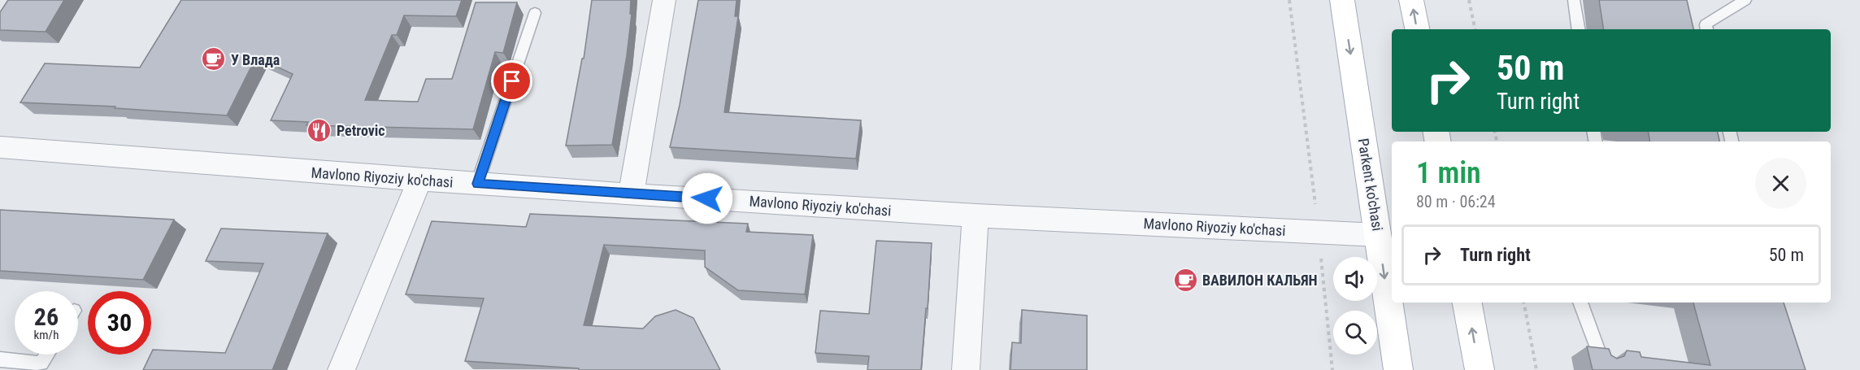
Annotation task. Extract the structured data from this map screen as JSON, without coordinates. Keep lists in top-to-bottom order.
{
  "streets": {
    "main road": ["Parkent ko'chasi"],
    "street": ["Mavlono Riyoziy ko'chasi"]
  },
  "crossings": [
    ["Mavlono Riyoziy ko'chasi", "Parkent ko'chasi"]
  ],
  "one_way": ["Parkent ko'chasi"],
  "places": {
    "cafe": ["У Влада", "ВАВИЛОН КАЛЬЯН"],
    "restaurant": ["Petrovic"]
  },
  "page": {
    "turn": ["50 m", "Turn right"],
    "heading": ["1 min", "80 m · 06:24"],
    "list": [
      {
        "name": "Turn right",
        "value": "50 m"
      }
    ],
    "speed": "26 km/h",
    "limit": "30"
  }
}
